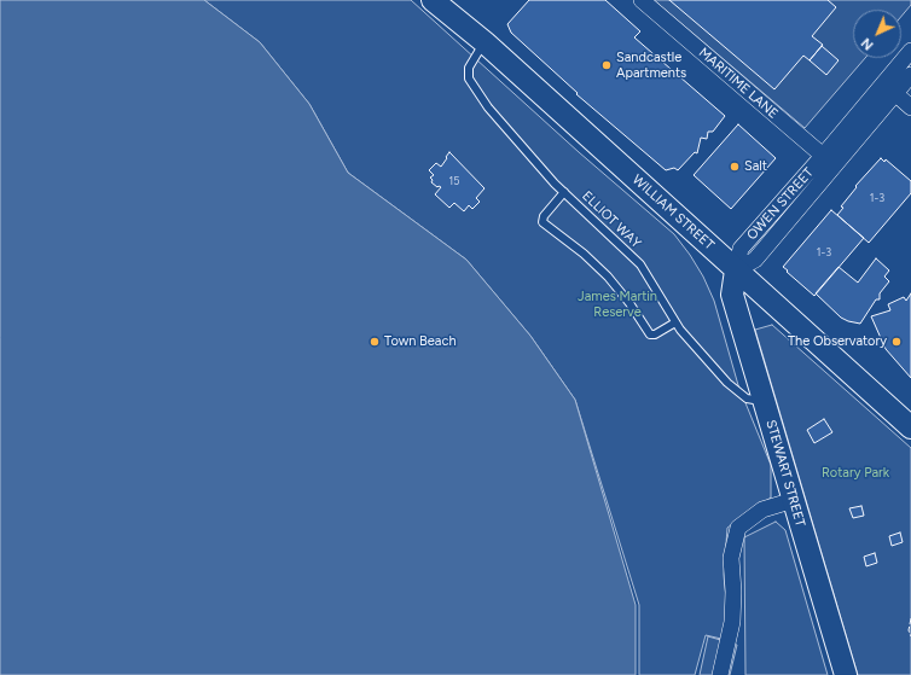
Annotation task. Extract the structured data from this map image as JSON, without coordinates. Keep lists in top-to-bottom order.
{
  "streets": {
    "street": [
      "MARITIME LANE",
      "OWEN STREET",
      "WILLIAM STREET",
      "STEWART STREET"
    ],
    "lane": ["ELLIOT WAY"]
  },
  "crossings": [
    ["MARITIME LANE", "OWEN STREET"],
    ["OWEN STREET", "WILLIAM STREET"],
    ["OWEN STREET", "STEWART STREET"],
    ["WILLIAM STREET", "ELLIOT WAY"],
    ["WILLIAM STREET", "STEWART STREET"],
    ["ELLIOT WAY", "STEWART STREET"]
  ],
  "parks": ["James Martin Reserve", "Rotary Park"],
  "places": [
    "Sandcastle Apartments",
    "Salt",
    "Town Beach",
    "The Observatory"
  ],
  "house_numbers": ["15", "1-3", "1-3"],
  "north": "bottom left"
}
